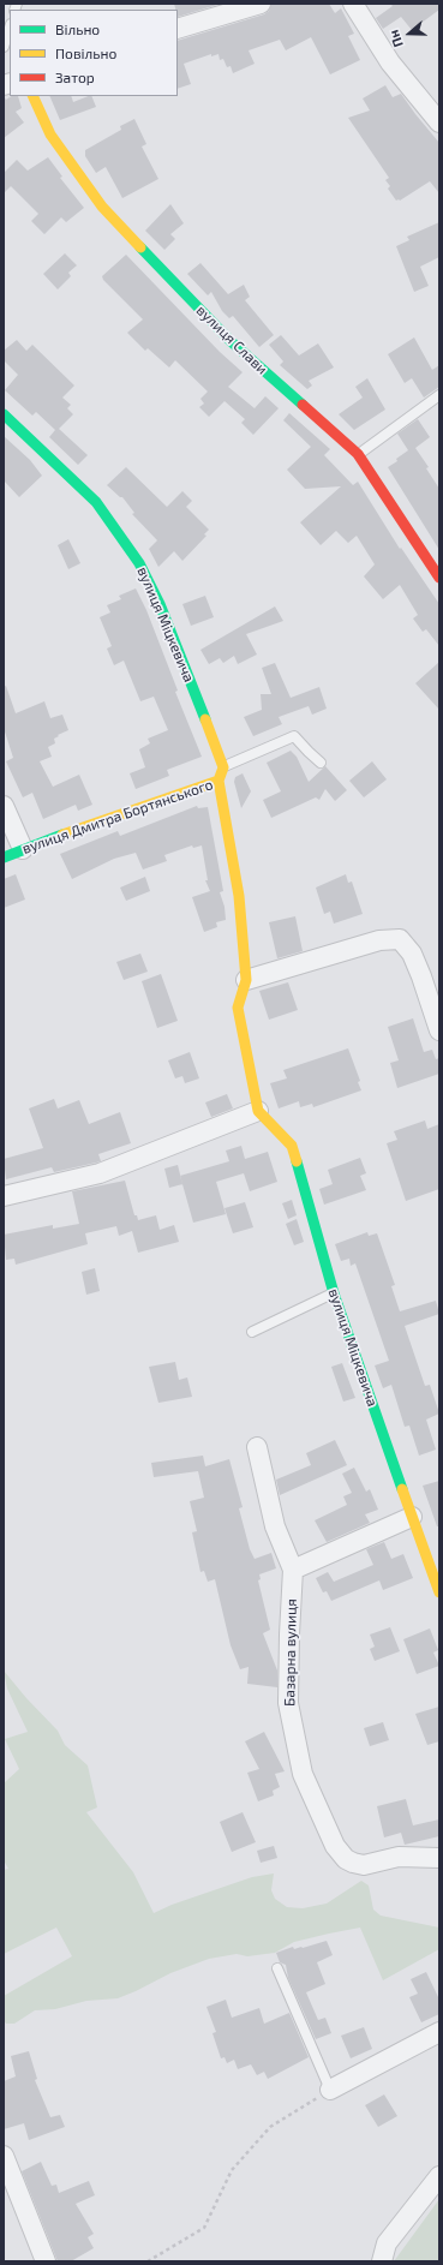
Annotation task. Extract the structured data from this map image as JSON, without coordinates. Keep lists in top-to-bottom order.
{
  "streets": {
    "street": [
      "вулиця Слави",
      "вулиця Міцкевича",
      "вулиця Дмитра Бортянського",
      "Базарна вулиця"
    ]
  },
  "crossings": [
    ["вулиця Міцкевича", "вулиця Дмитра Бортянського"]
  ],
  "legend": ["Вільно", "Повільно", "Затор"],
  "north": "left"
}
